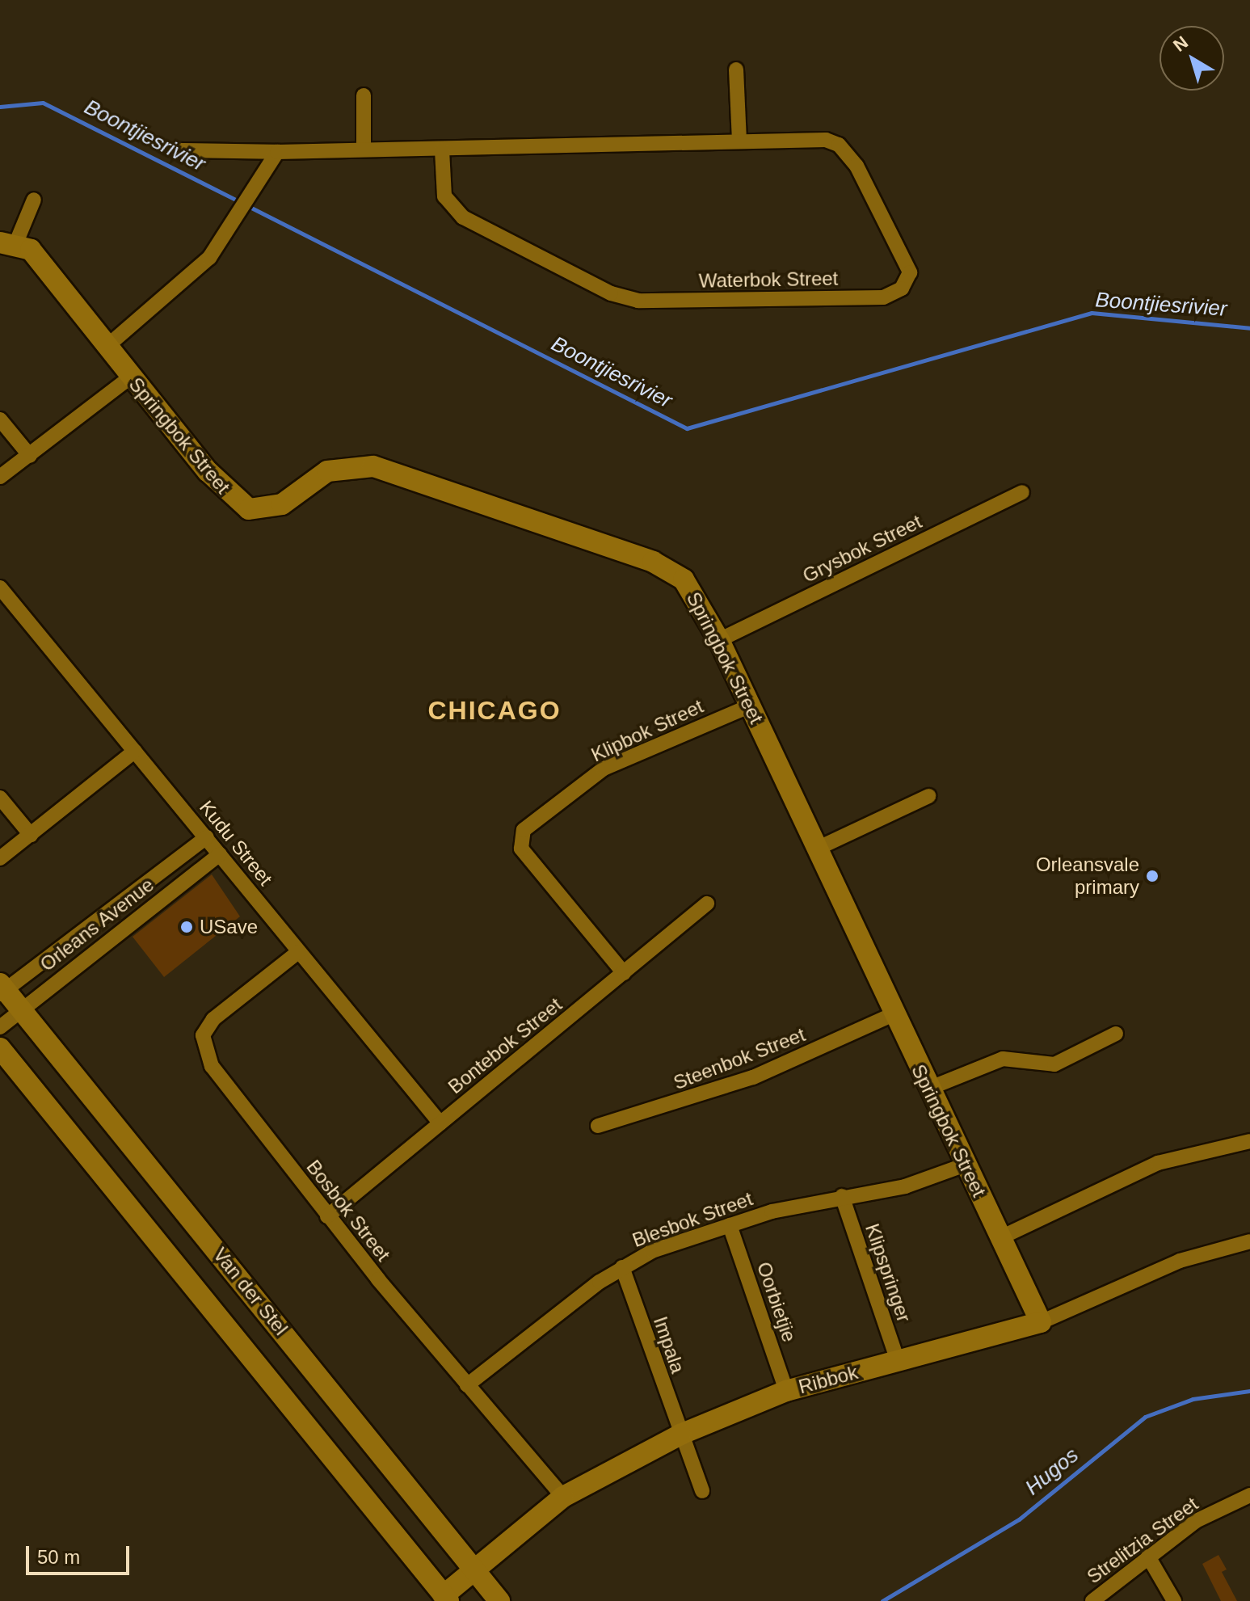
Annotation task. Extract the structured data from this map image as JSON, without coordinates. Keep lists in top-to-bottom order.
{
  "streets": {
    "street": [
      "Waterbok Street",
      "Springbok Street",
      "Grysbok Street",
      "Klipbok Street",
      "Kudu Street",
      "Orleans Avenue",
      "Bontebok Street",
      "Steenbok Street",
      "Bosbok Street",
      "Blesbok Street",
      "Klipspringer",
      "Van der Stel",
      "Oorbietjie",
      "Impala",
      "Ribbok",
      "Strelitzia Street"
    ]
  },
  "crossings": [
    ["Springbok Street", "Grysbok Street"],
    ["Springbok Street", "Klipbok Street"],
    ["Springbok Street", "Steenbok Street"],
    ["Springbok Street", "Blesbok Street"],
    ["Springbok Street", "Ribbok"],
    ["Klipbok Street", "Bontebok Street"],
    ["Kudu Street", "Orleans Avenue"],
    ["Kudu Street", "Bontebok Street"],
    ["Kudu Street", "Bosbok Street"],
    ["Orleans Avenue", "Van der Stel"],
    ["Bontebok Street", "Bosbok Street"],
    ["Bosbok Street", "Blesbok Street"],
    ["Bosbok Street", "Ribbok"],
    ["Blesbok Street", "Klipspringer"],
    ["Blesbok Street", "Oorbietjie"],
    ["Blesbok Street", "Impala"],
    ["Klipspringer", "Ribbok"],
    ["Van der Stel", "Ribbok"],
    ["Oorbietjie", "Ribbok"],
    ["Impala", "Ribbok"]
  ],
  "districts": ["CHICAGO"],
  "water": ["Boontjiesrivier", "Hugos"],
  "places": ["Orleansvale primary", "USave"],
  "scale_bar": "50 m",
  "north": "top left"
}
